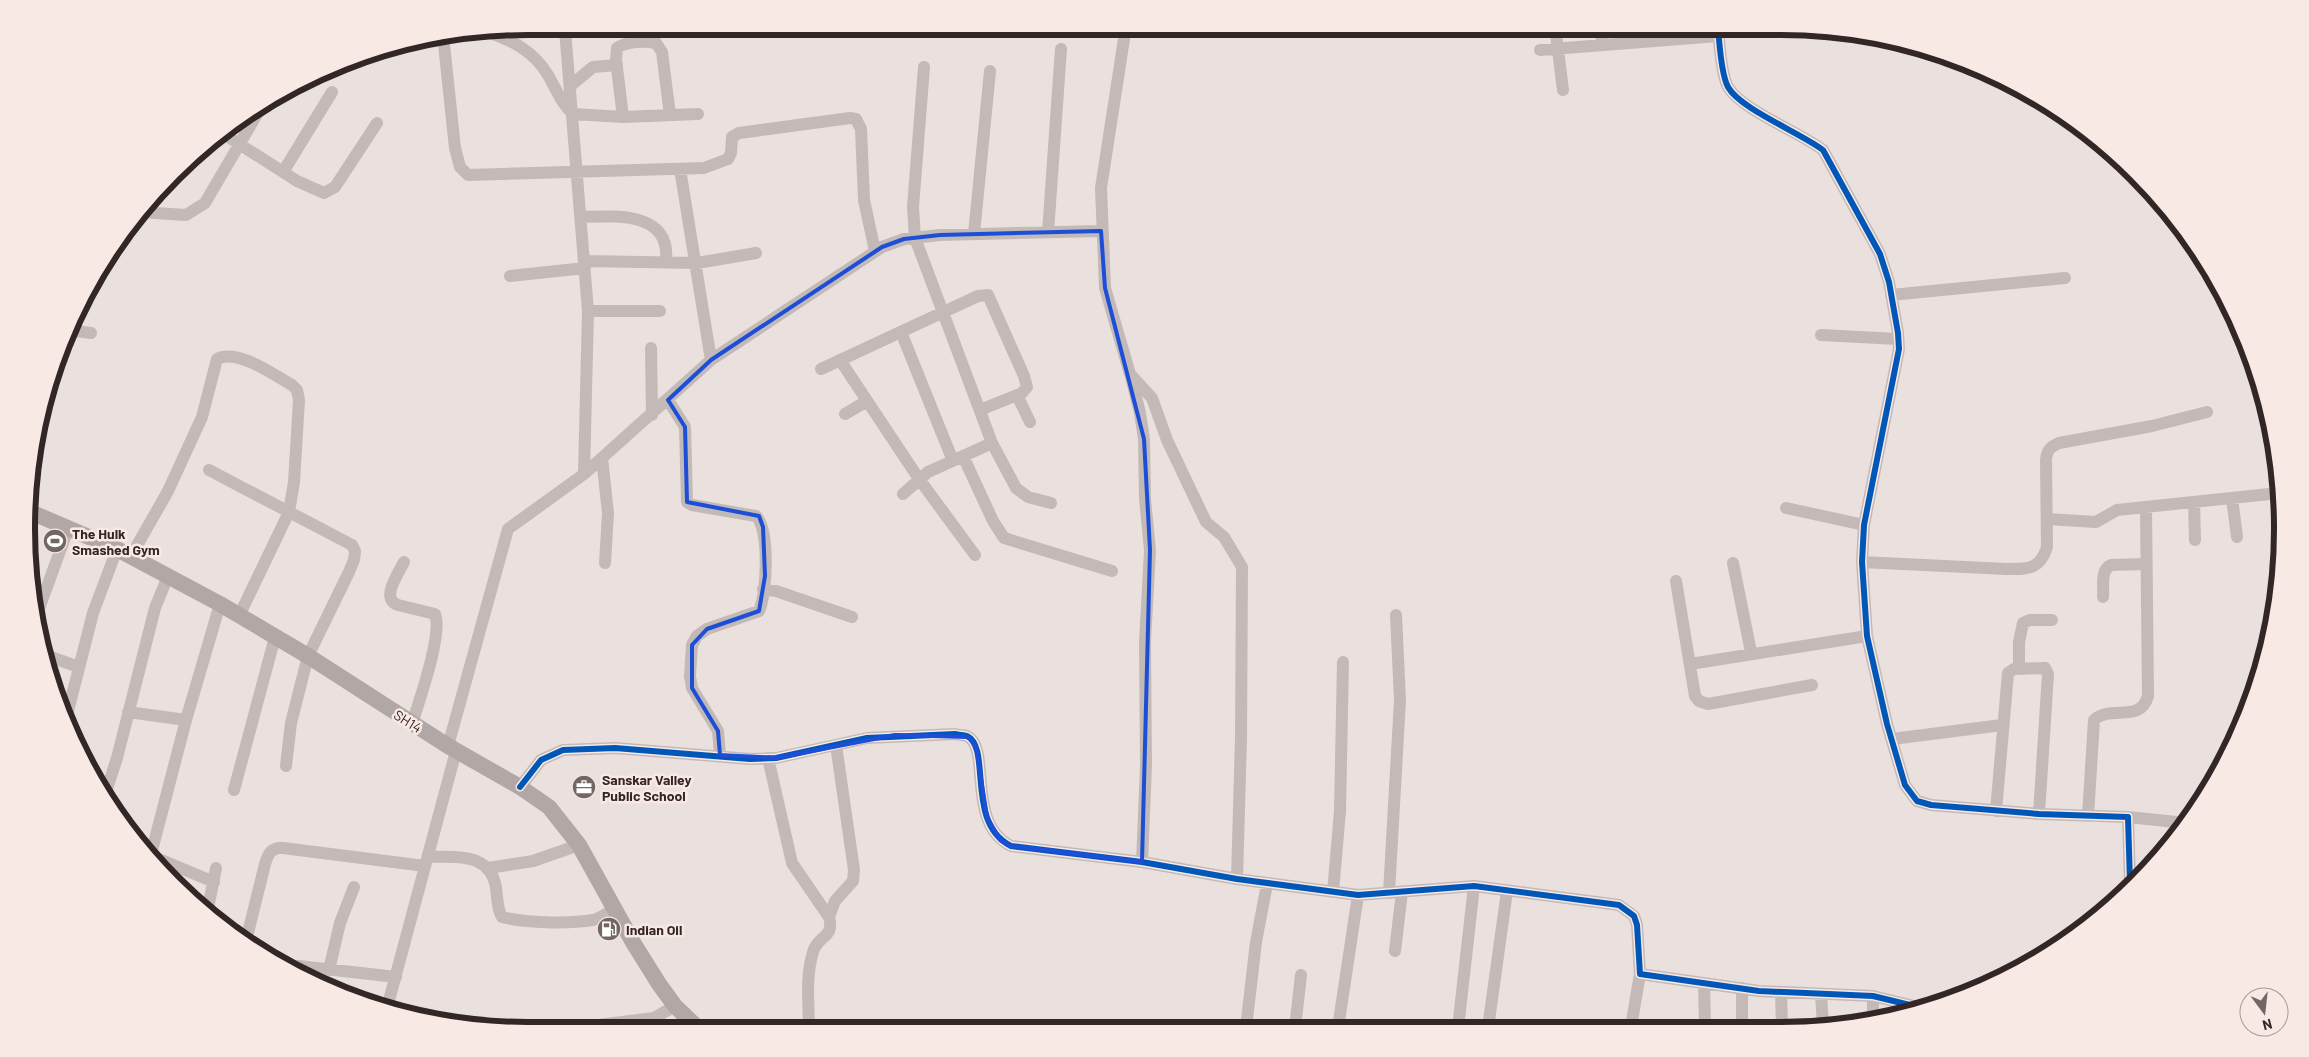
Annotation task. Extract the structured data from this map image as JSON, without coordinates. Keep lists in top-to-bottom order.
{
  "streets": {
    "main road": ["SH14"]
  },
  "places": {
    "sports": ["The Hulk Smashed Gym"],
    "office": ["Sanskar Valley Public School"],
    "fuel station": ["Indian Oil"]
  },
  "north": "bottom"
}
